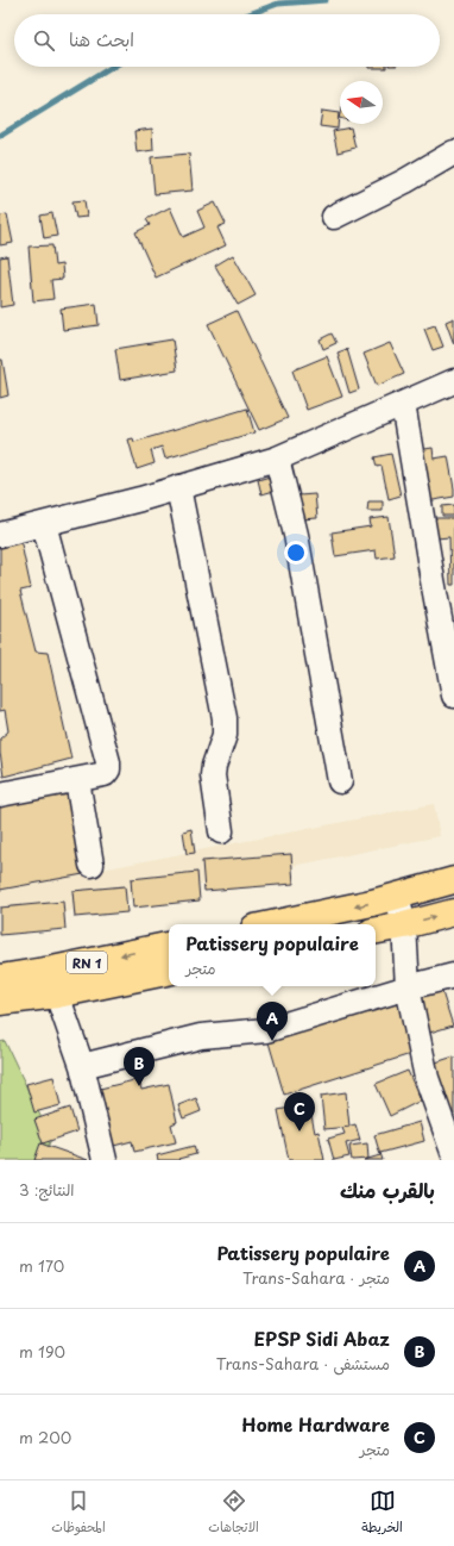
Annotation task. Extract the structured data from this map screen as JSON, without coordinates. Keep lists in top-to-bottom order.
{
  "streets": {
    "highway": ["RN 1"]
  },
  "north": "left",
  "page": {
    "search": "ابحث هنا",
    "popup": ["Patissery populaire", "متجر"],
    "pins": ["A", "B", "C"],
    "heading": ["بالقرب منك", "النتائج: 3"],
    "list": [
      {
        "mark": "A",
        "name": "Patissery populaire",
        "note": "متجر · Trans-Sahara",
        "value": "170 m"
      },
      {
        "mark": "B",
        "name": "EPSP Sidi Abaz",
        "note": "مستشفى · Trans-Sahara",
        "value": "190 m"
      },
      {
        "mark": "C",
        "name": "Home Hardware",
        "note": "متجر",
        "value": "200 m"
      }
    ],
    "nav": ["الخريطة", "الاتجاهات", "المحفوظات"]
  }
}
